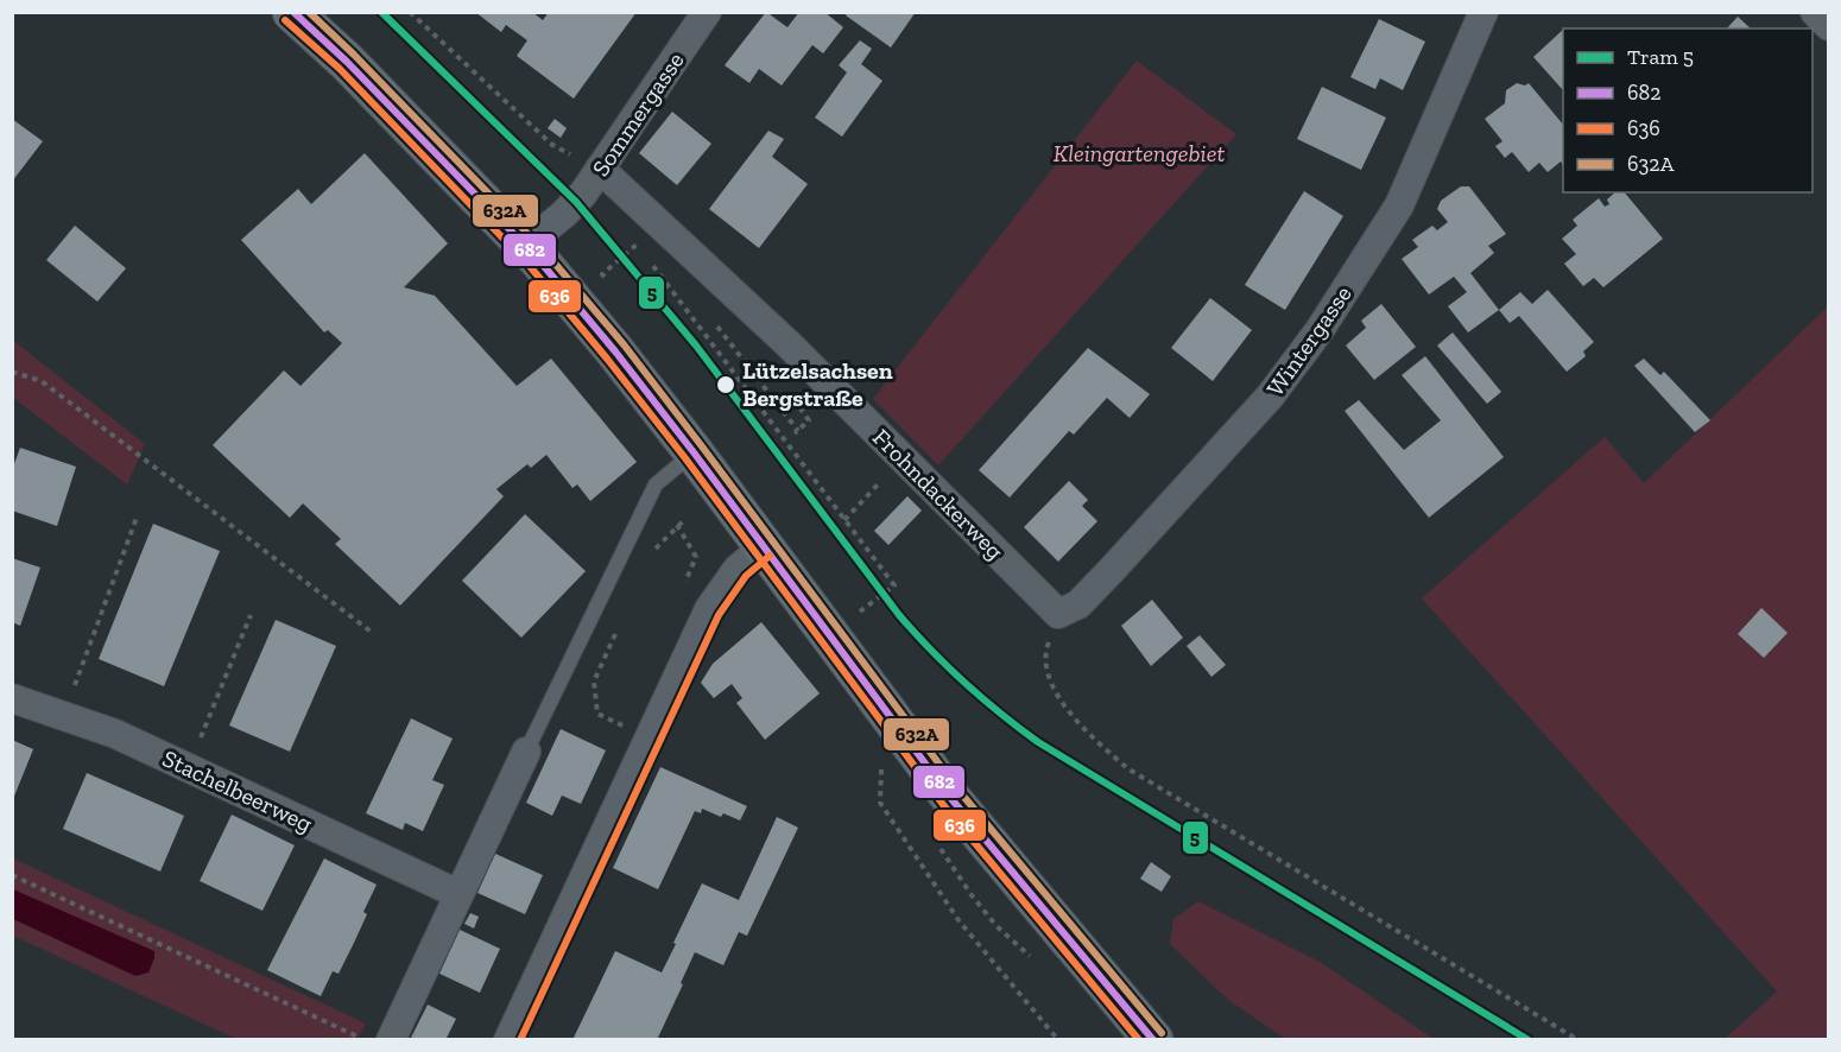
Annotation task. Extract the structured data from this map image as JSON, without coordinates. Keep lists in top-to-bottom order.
{
  "streets": {
    "street": [
      "Sommergasse",
      "Wintergasse",
      "Frohndackerweg",
      "Stachelbeerweg"
    ]
  },
  "crossings": [
    ["Sommergasse", "Frohndackerweg"],
    ["Wintergasse", "Frohndackerweg"]
  ],
  "parks": ["Kleingartengebiet"],
  "places": ["Lützelsachsen Bergstraße"],
  "lines": [
    "tram line 5",
    "transit line 682",
    "transit line 632A",
    "transit line 636"
  ],
  "legend": [
    "Tram 5",
    "682",
    "636",
    "632A"
  ]
}
